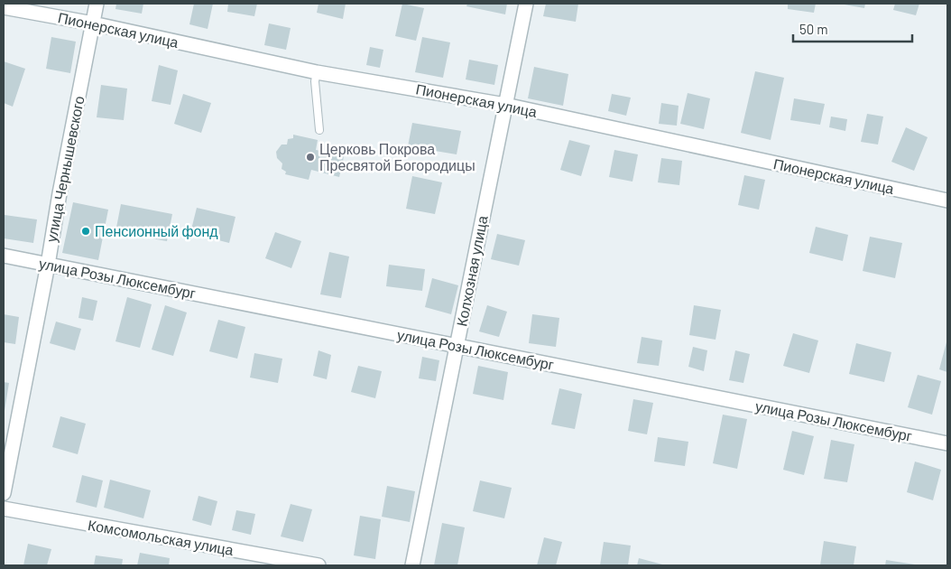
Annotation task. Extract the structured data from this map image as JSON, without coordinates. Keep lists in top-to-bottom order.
{
  "streets": {
    "street": [
      "Пионерская улица",
      "улица Чернышевского",
      "Колхозная улица",
      "улица Розы Люксембург",
      "Комсомольская улица"
    ]
  },
  "crossings": [
    ["Пионерская улица", "улица Чернышевского"],
    ["Пионерская улица", "Колхозная улица"],
    ["улица Чернышевского", "улица Розы Люксембург"],
    ["Колхозная улица", "улица Розы Люксембург"]
  ],
  "places": ["Церковь Покрова Пресвятой Богородицы", "Пенсионный фонд"],
  "scale_bar": "50 m"
}
